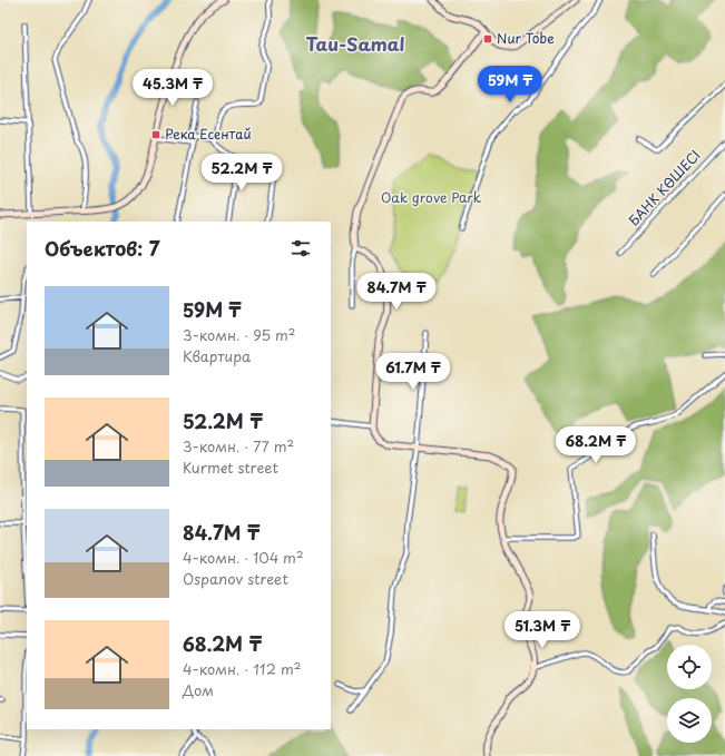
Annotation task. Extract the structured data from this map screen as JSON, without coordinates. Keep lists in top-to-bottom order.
{
  "streets": {
    "street": ["БАНК КӨШЕСІ"]
  },
  "districts": ["Tau-Samal"],
  "parks": ["Oak grove Park"],
  "places": {
    "transit": ["Nur Tobe", "Река Есентай"]
  },
  "page": {
    "price": [
      "59M ₸",
      "45.3M ₸",
      "52.2M ₸",
      "84.7M ₸",
      "61.7M ₸",
      "68.2M ₸",
      "51.3M ₸"
    ],
    "heading": "Объектов: 7",
    "list": [
      {
        "name": "59M ₸",
        "note": "3-комн. · 95 m² · Квартира"
      },
      {
        "name": "52.2M ₸",
        "note": "3-комн. · 77 m² · Kurmet street"
      },
      {
        "name": "84.7M ₸",
        "note": "4-комн. · 104 m² · Ospanov street"
      },
      {
        "name": "68.2M ₸",
        "note": "4-комн. · 112 m² · Дом"
      }
    ]
  }
}
